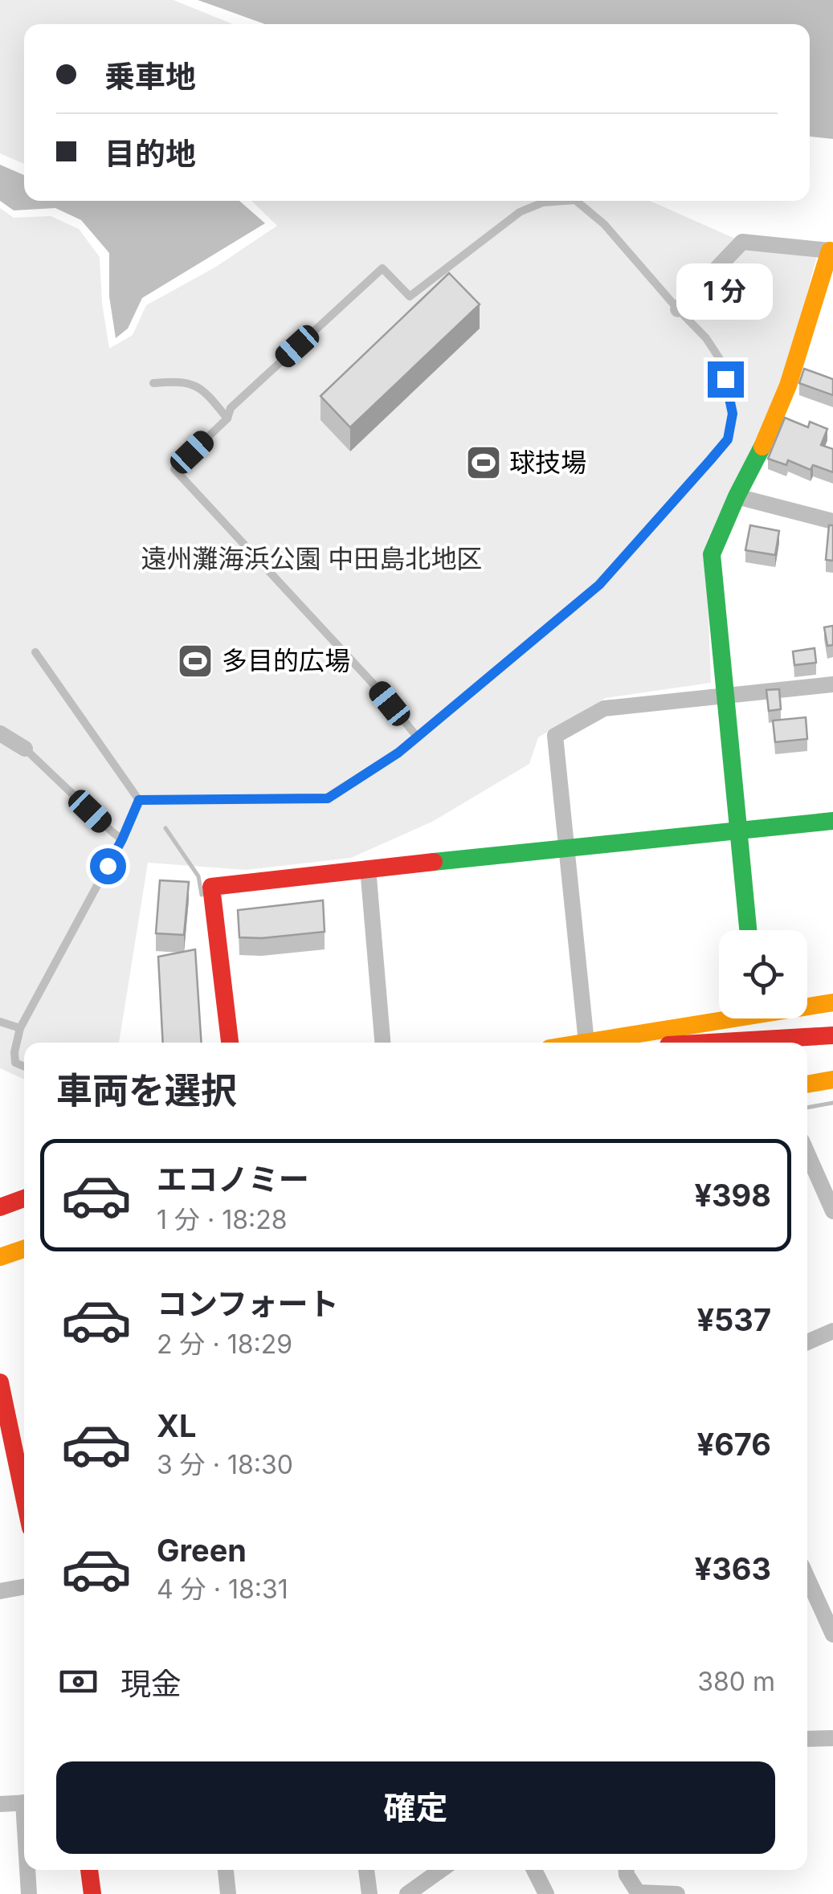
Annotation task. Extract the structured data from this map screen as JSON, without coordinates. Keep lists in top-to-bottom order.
{
  "parks": ["遠州灘海浜公園 中田島北地区"],
  "places": {
    "sports": ["球技場", "多目的広場"]
  },
  "page": {
    "banner": ["乗車地", "目的地"],
    "bubble": "1 分",
    "heading": "車両を選択",
    "list": [
      {
        "name": "エコノミー",
        "note": "1 分 · 18:28",
        "value": "¥398"
      },
      {
        "name": "コンフォート",
        "note": "2 分 · 18:29",
        "value": "¥537"
      },
      {
        "name": "XL",
        "note": "3 分 · 18:30",
        "value": "¥676"
      },
      {
        "name": "Green",
        "note": "4 分 · 18:31",
        "value": "¥363"
      }
    ],
    "pay": ["現金", "380 m"],
    "buttons": "確定"
  }
}
